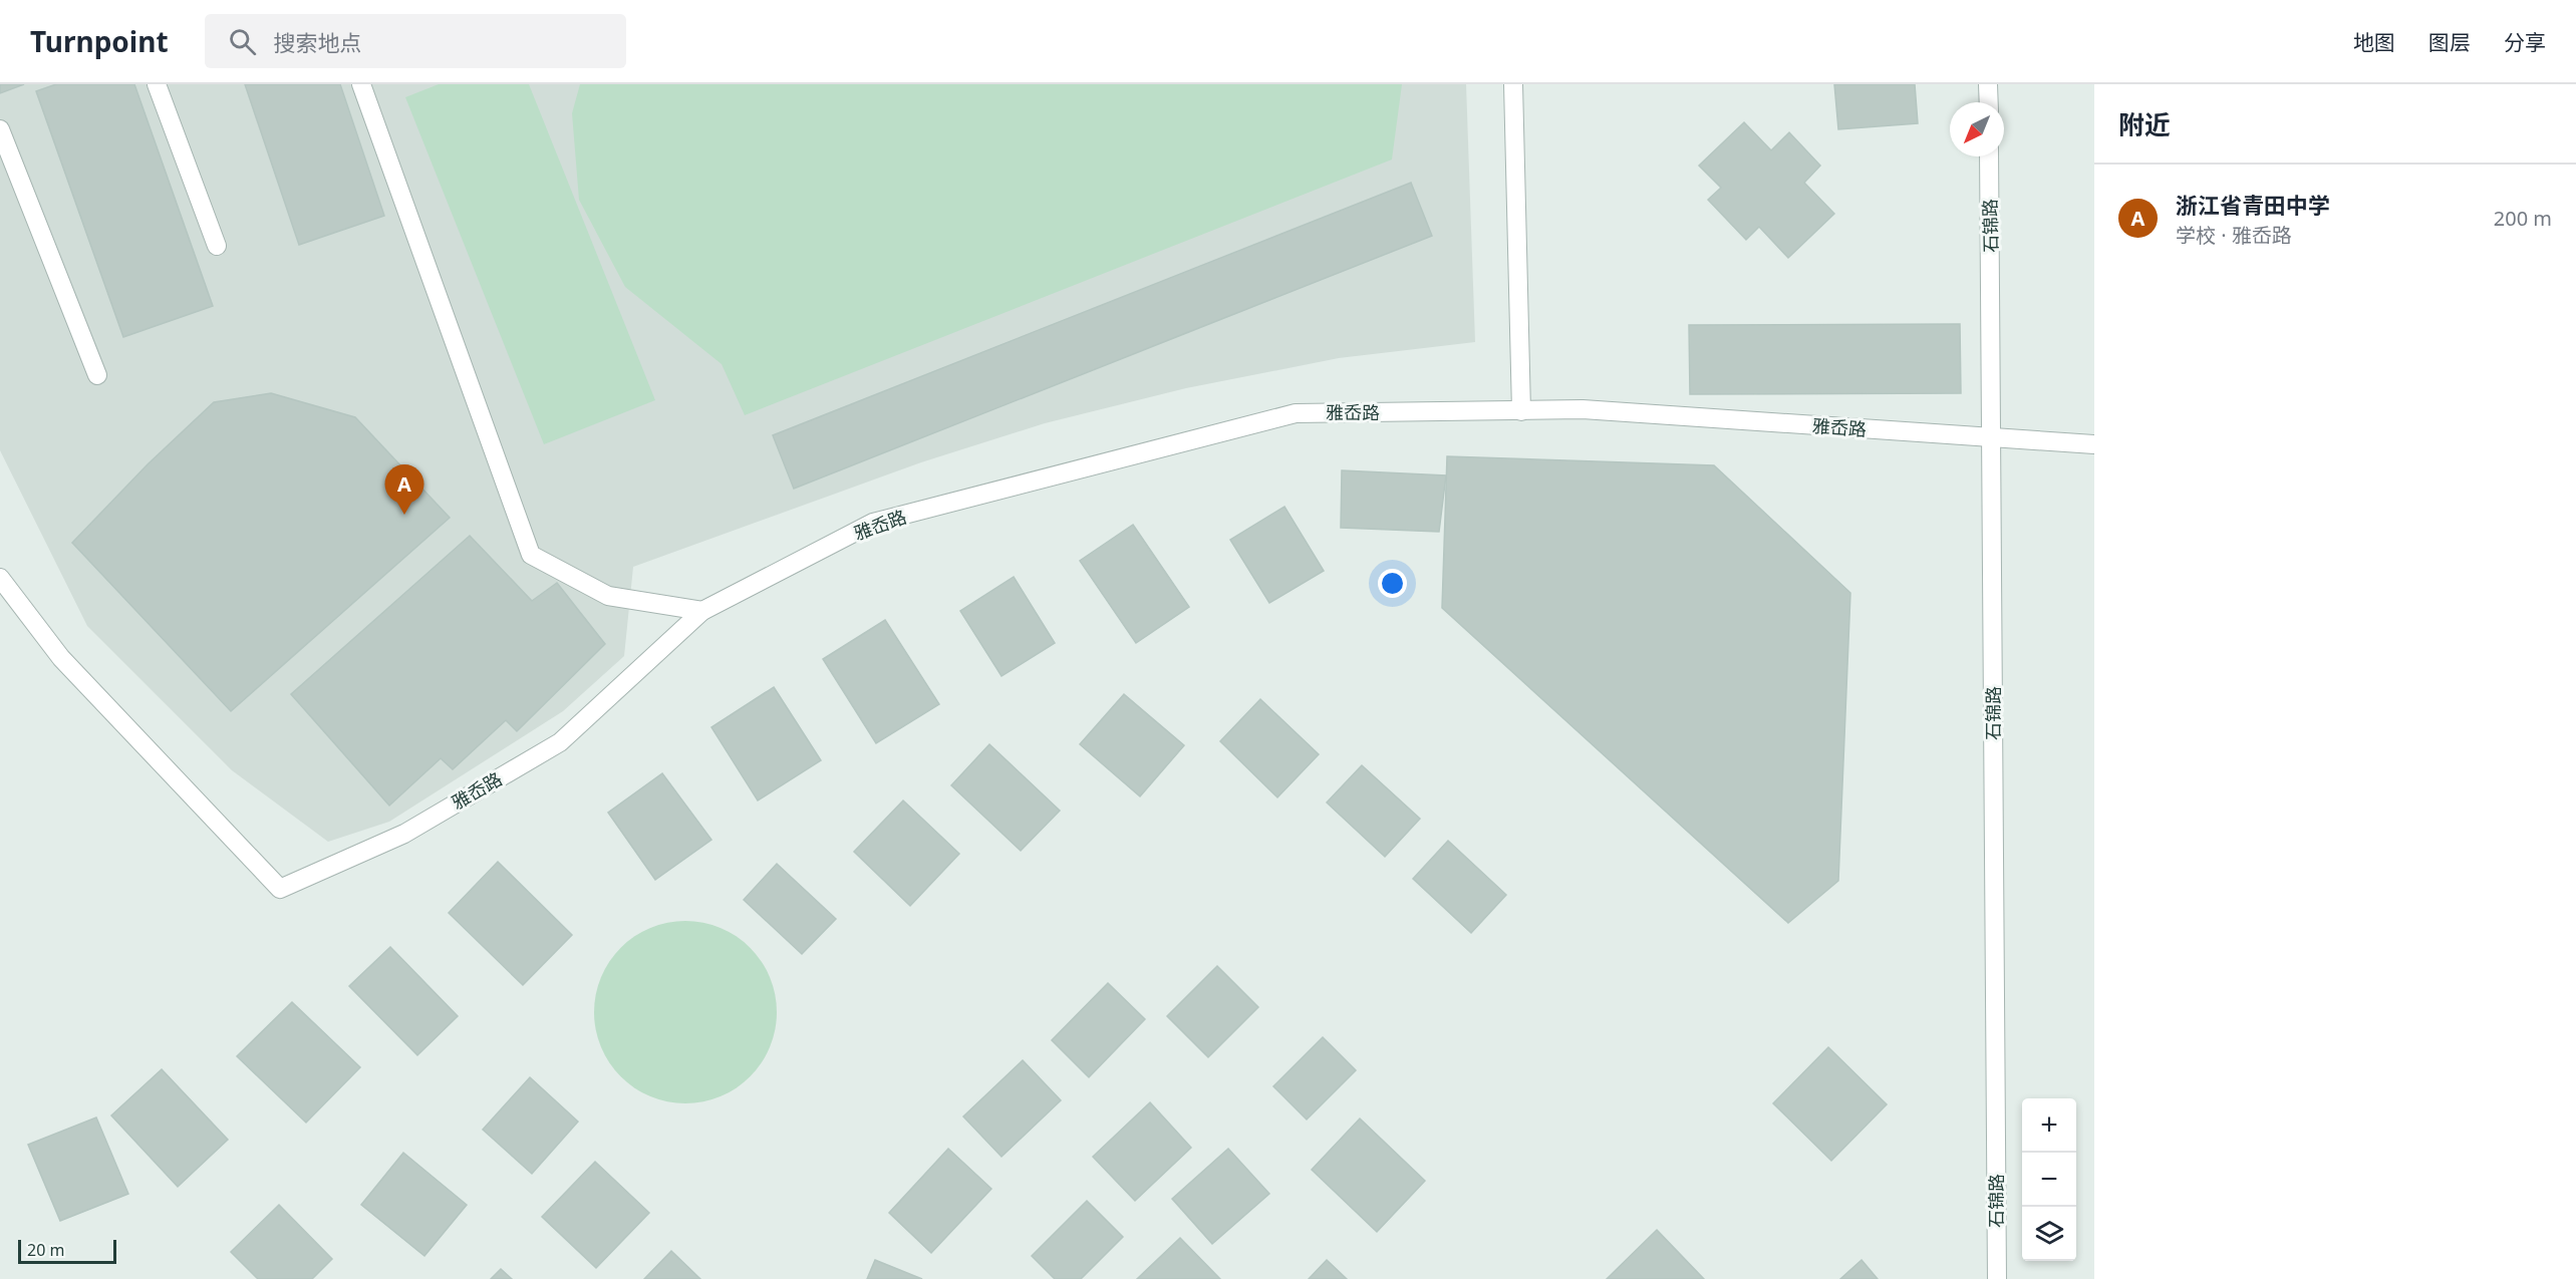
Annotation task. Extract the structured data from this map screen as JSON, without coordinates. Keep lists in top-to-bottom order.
{
  "streets": {
    "street": ["石锦路", "雅岙路"]
  },
  "crossings": [
    ["石锦路", "雅岙路"]
  ],
  "scale_bar": "20 m",
  "north": "bottom left",
  "page": {
    "header": "Turnpoint",
    "search": "搜索地点",
    "nav": ["地图", "图层", "分享"],
    "heading": "附近",
    "list": [
      {
        "mark": "A",
        "name": "浙江省青田中学",
        "note": "学校 · 雅岙路",
        "value": "200 m"
      }
    ],
    "pins": "A",
    "map_buttons": ["+", "−"],
    "scale": "20 m"
  }
}
